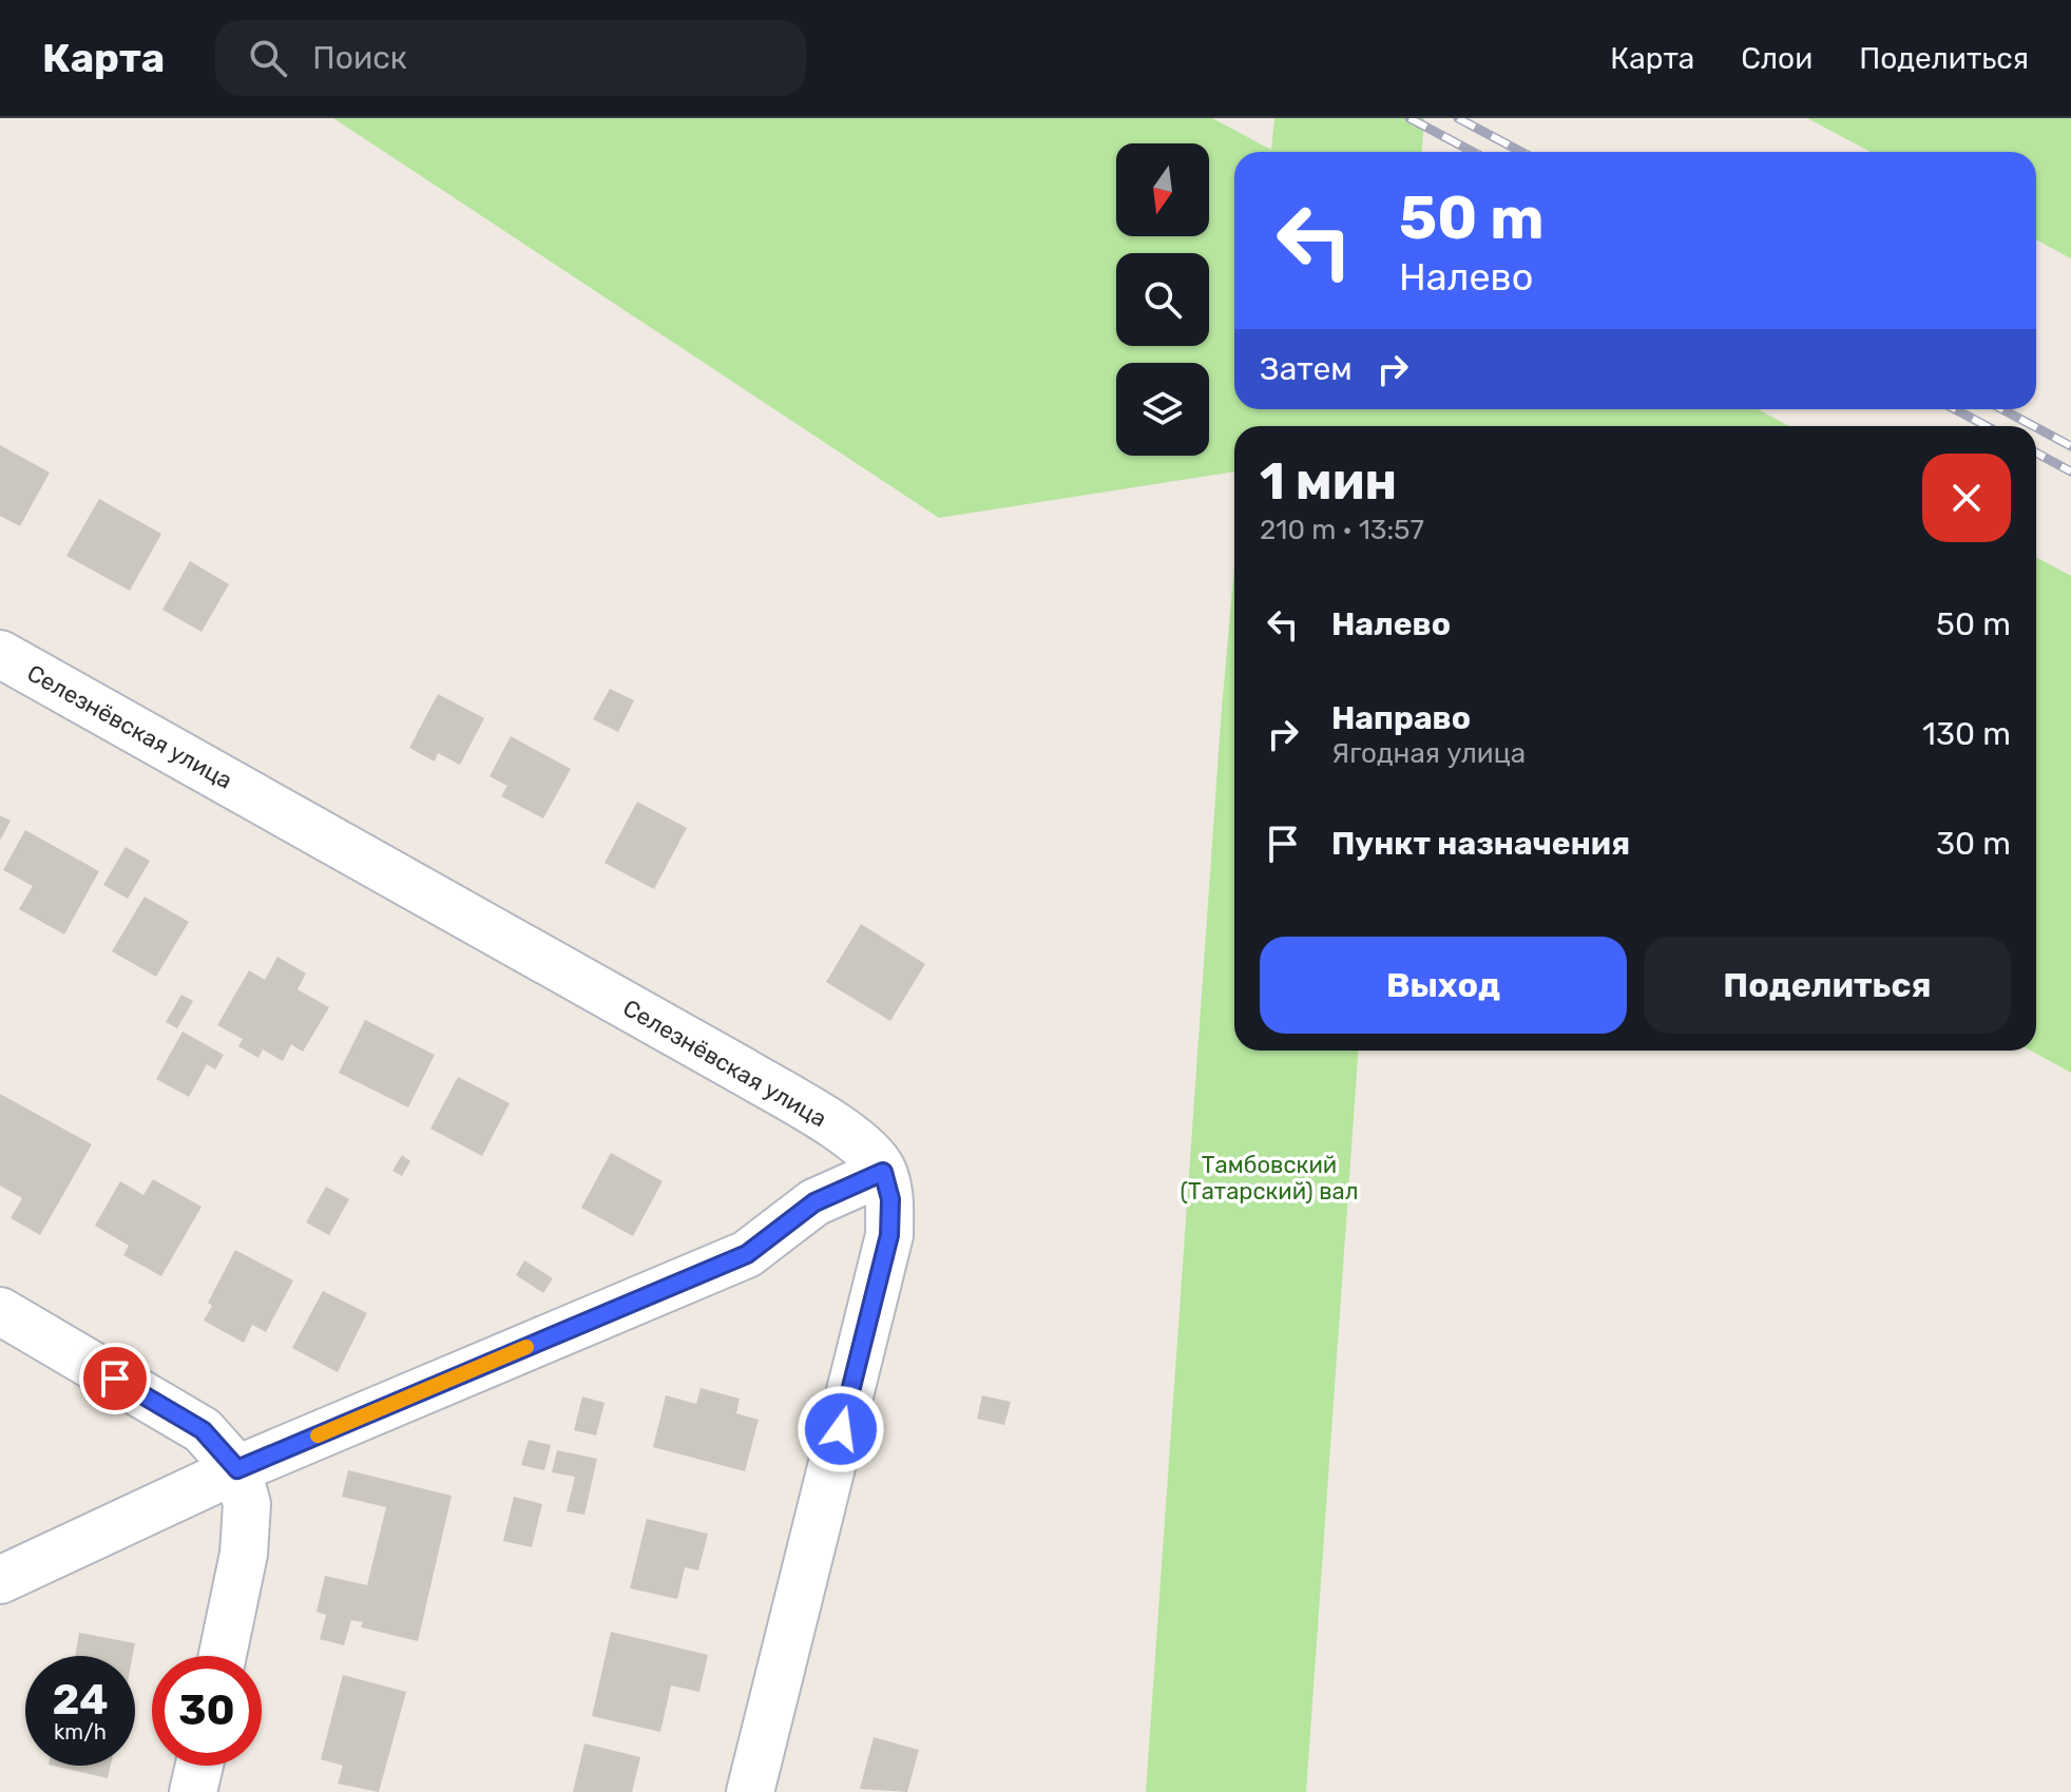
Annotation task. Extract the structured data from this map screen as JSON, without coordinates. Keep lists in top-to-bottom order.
{
  "streets": {
    "street": ["Селезнёвская улица"]
  },
  "parks": ["Тамбовский (Татарский) вал"],
  "north": "bottom",
  "page": {
    "header": "Карта",
    "search": "Поиск",
    "nav": ["Карта", "Слои", "Поделиться"],
    "turn": ["50 m", "Налево"],
    "then": "Затем",
    "heading": ["1 мин", "210 m · 13:57"],
    "list": [
      {
        "name": "Налево",
        "value": "50 m"
      },
      {
        "name": "Направо",
        "note": "Ягодная улица",
        "value": "130 m"
      },
      {
        "name": "Пункт назначения",
        "value": "30 m"
      }
    ],
    "buttons": ["Выход", "Поделиться"],
    "speed": "24 km/h",
    "limit": "30"
  }
}
